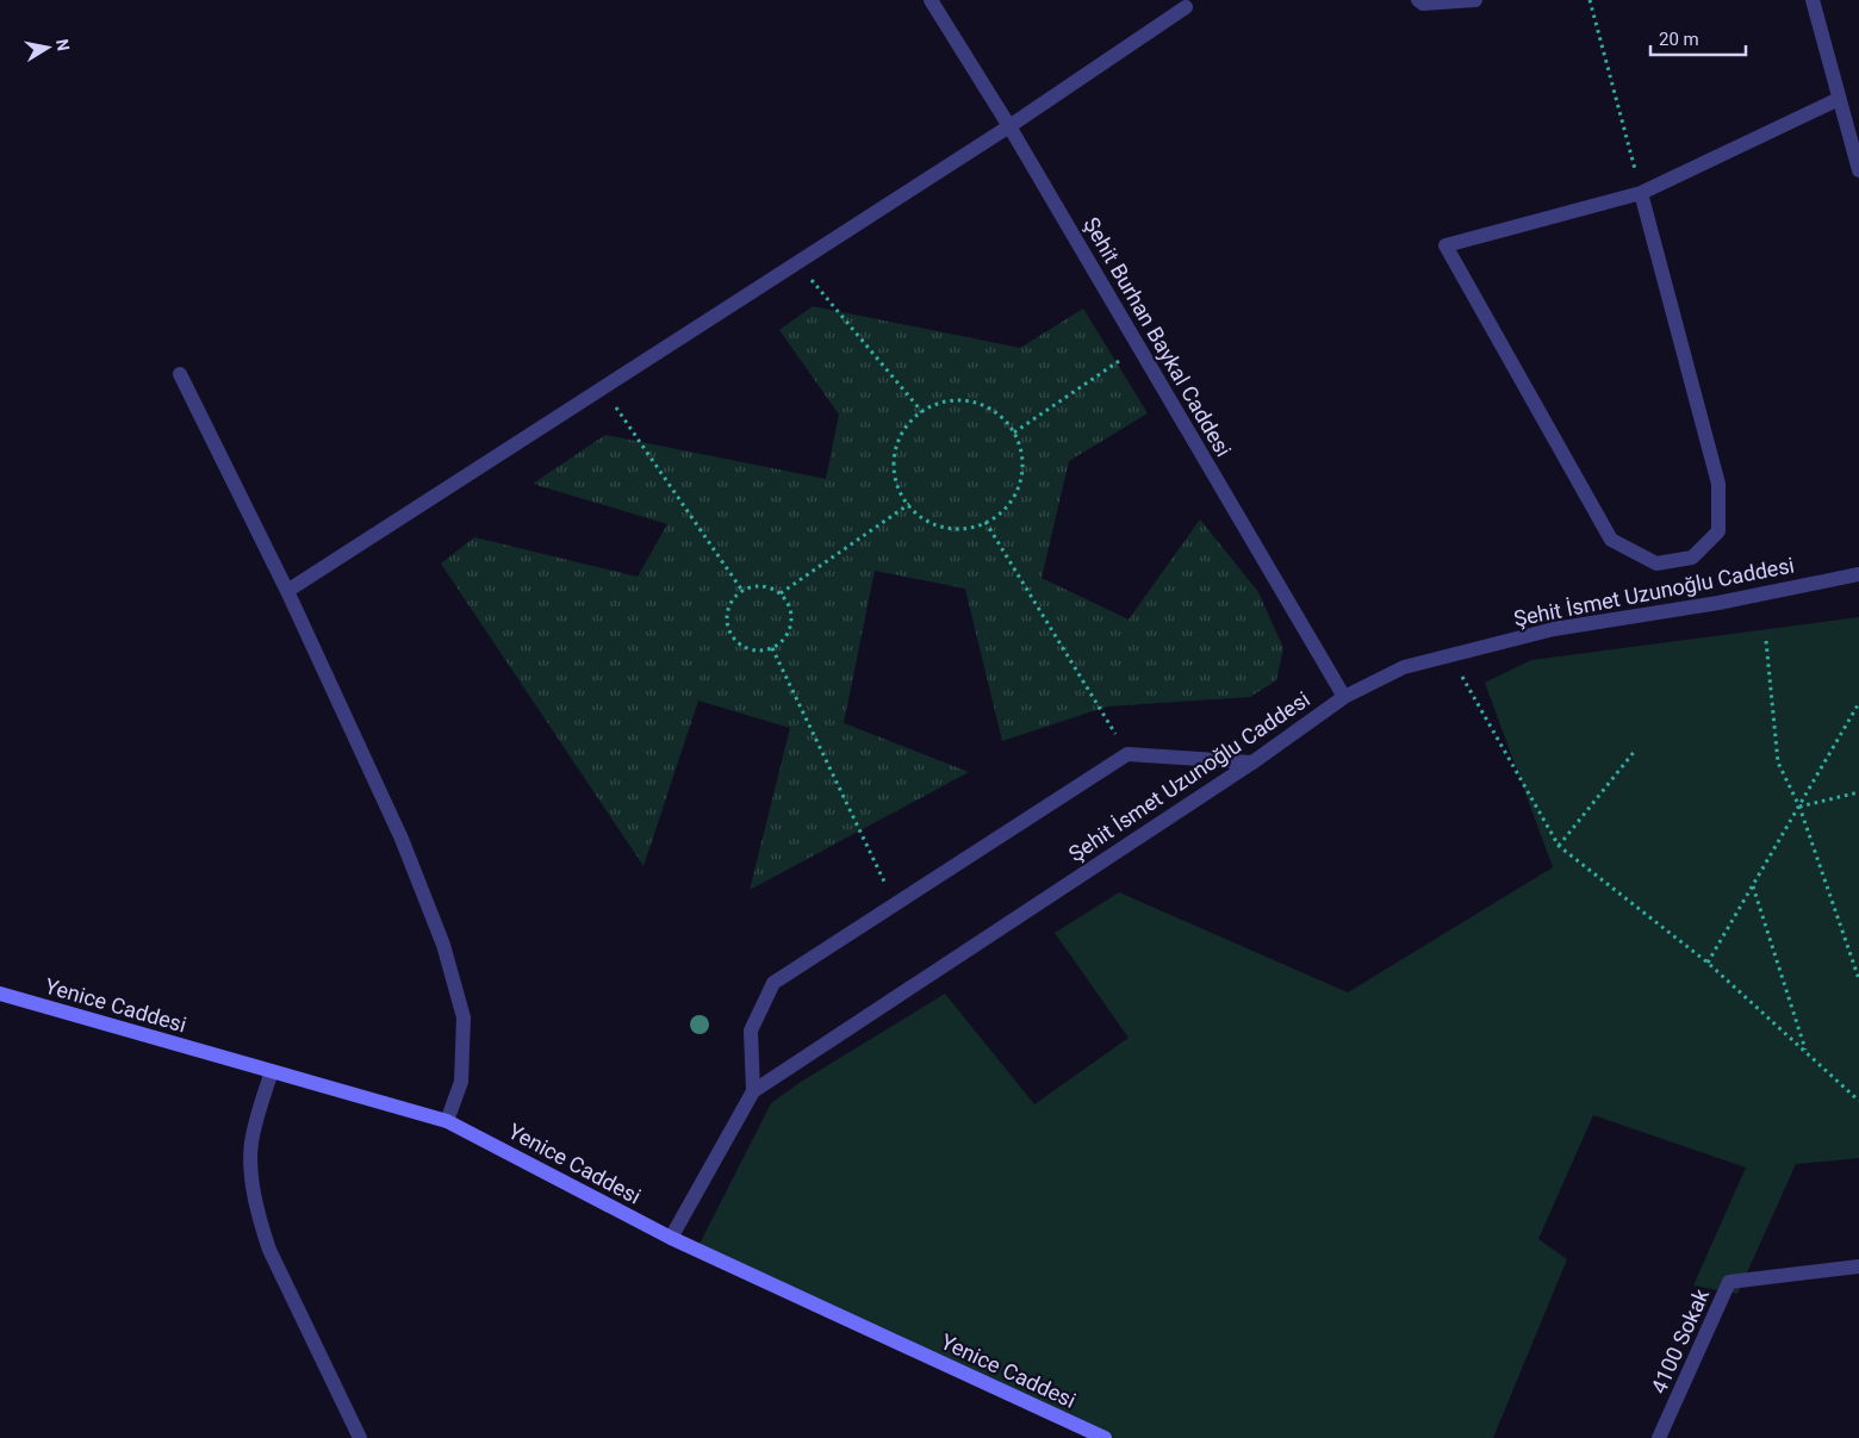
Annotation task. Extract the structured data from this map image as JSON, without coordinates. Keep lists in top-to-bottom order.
{
  "streets": {
    "street": [
      "Şehit Burhan Baykal Caddesi",
      "Şehit İsmet Uzunoğlu Caddesi",
      "Yenice Caddesi",
      "4100 Sokak"
    ]
  },
  "crossings": [
    ["Şehit Burhan Baykal Caddesi", "Şehit İsmet Uzunoğlu Caddesi"],
    ["Şehit İsmet Uzunoğlu Caddesi", "Yenice Caddesi"]
  ],
  "scale_bar": "20 m",
  "north": "right"
}
